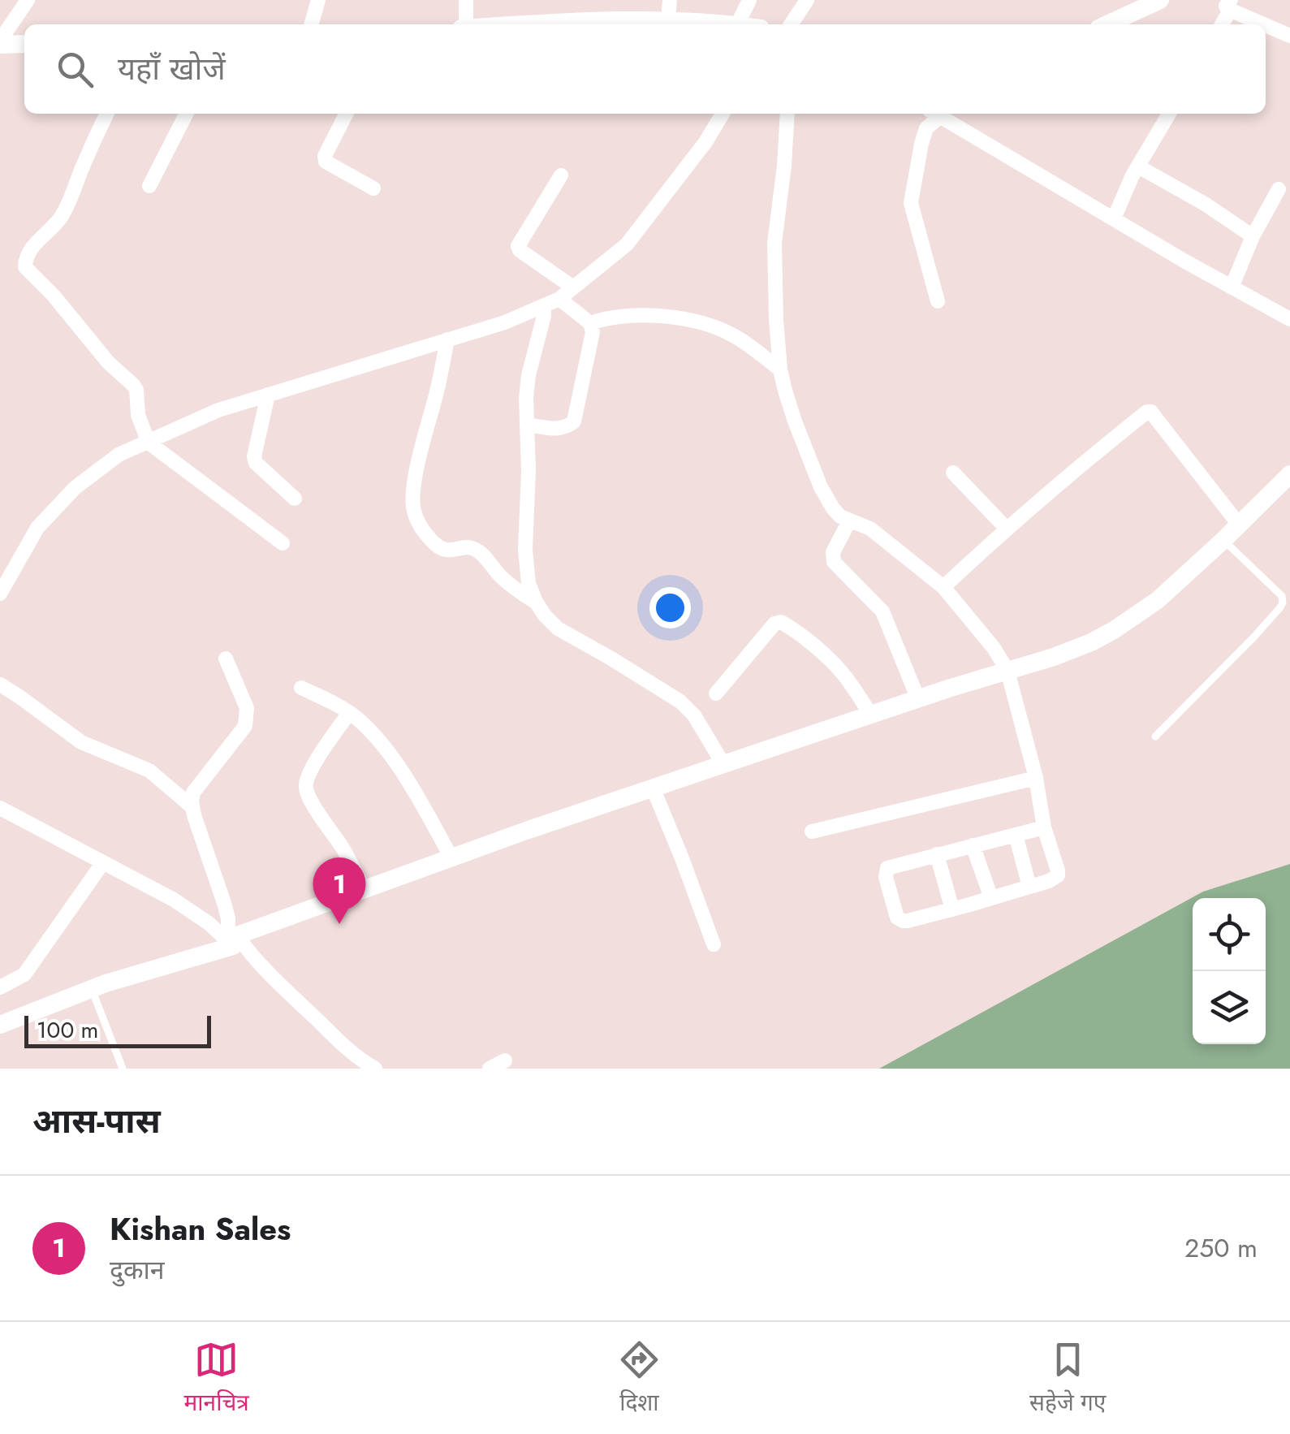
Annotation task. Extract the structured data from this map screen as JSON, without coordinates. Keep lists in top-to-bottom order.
{
  "scale_bar": "100 m",
  "page": {
    "search": "यहाँ खोजें",
    "pins": "1",
    "scale": "100 m",
    "heading": "आस-पास",
    "list": [
      {
        "mark": "1",
        "name": "Kishan Sales",
        "note": "दुकान",
        "value": "250 m"
      }
    ],
    "nav": ["मानचित्र", "दिशा", "सहेजे गए"]
  }
}
